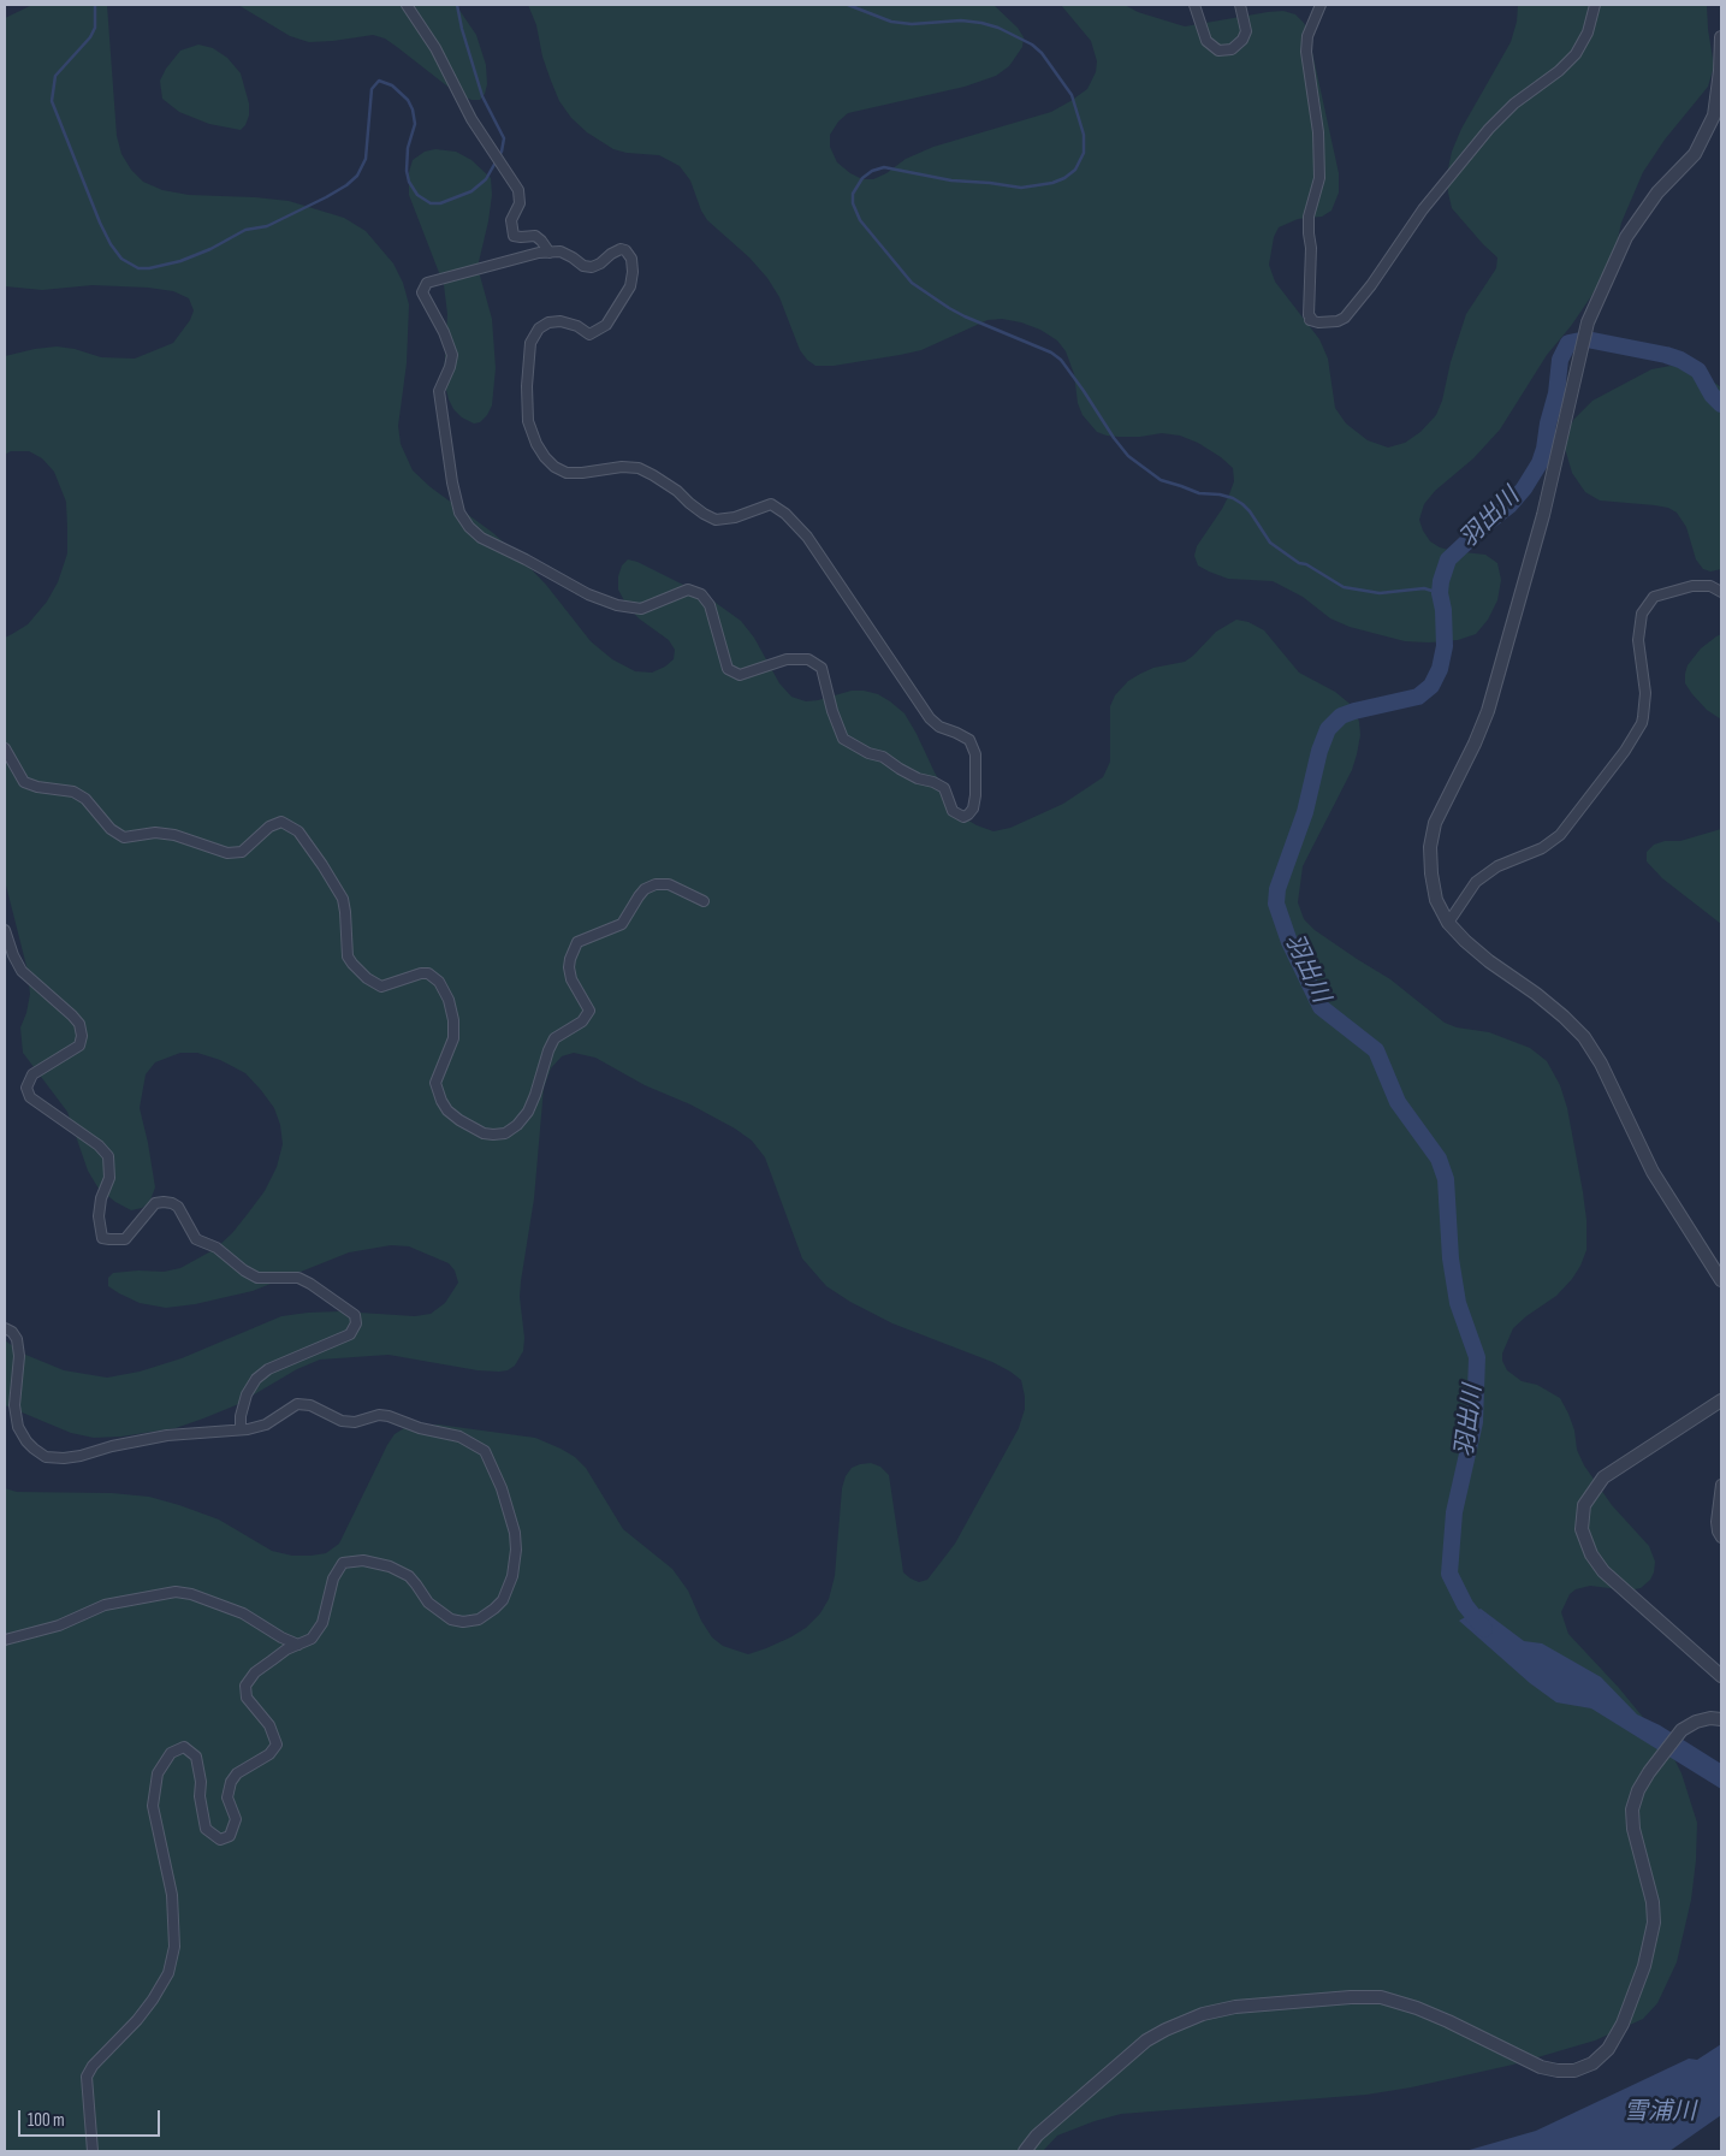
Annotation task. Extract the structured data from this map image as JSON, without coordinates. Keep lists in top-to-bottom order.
{
  "water": ["羽出川", "雪浦川"],
  "scale_bar": "100 m"
}
